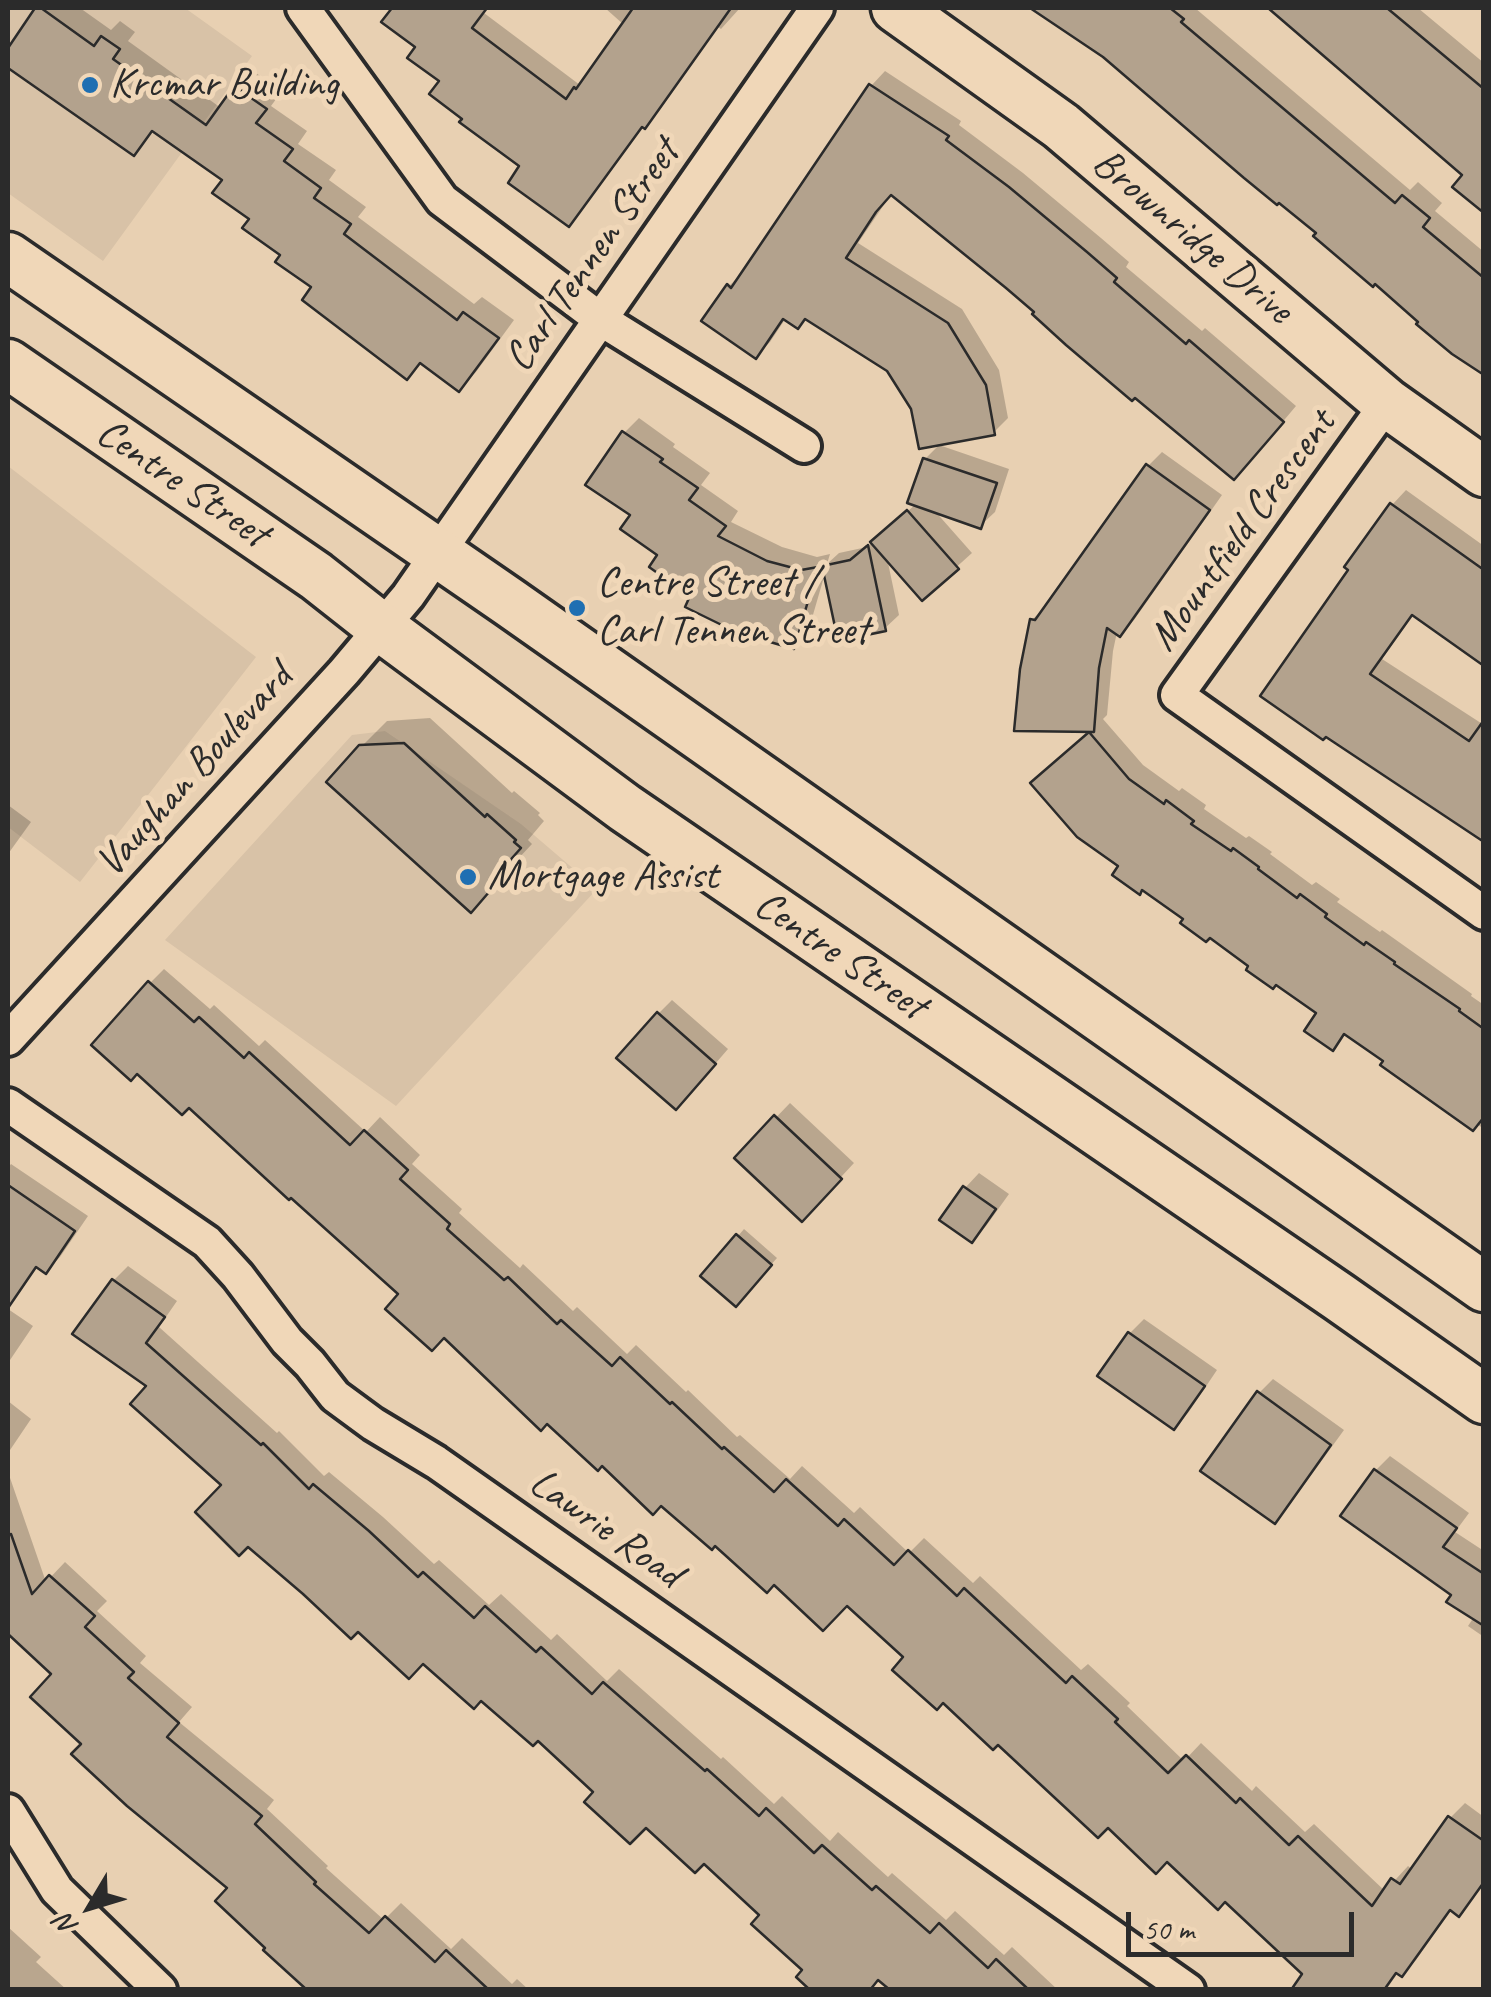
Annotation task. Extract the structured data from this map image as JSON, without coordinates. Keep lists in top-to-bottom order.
{
  "streets": {
    "main road": ["Brownridge Drive", "Centre Street"],
    "street": [
      "Carl Tennen Street",
      "Mountfield Crescent",
      "Vaughan Boulevard",
      "Lawrie Road"
    ]
  },
  "crossings": [
    ["Brownridge Drive", "Mountfield Crescent"],
    ["Carl Tennen Street", "Centre Street"],
    ["Carl Tennen Street", "Vaughan Boulevard"],
    ["Centre Street", "Vaughan Boulevard"]
  ],
  "places": ["Krcmar Building", "Centre Street / Carl Tennen Street", "Mortgage Assist"],
  "scale_bar": "50 m",
  "north": "bottom left"
}
